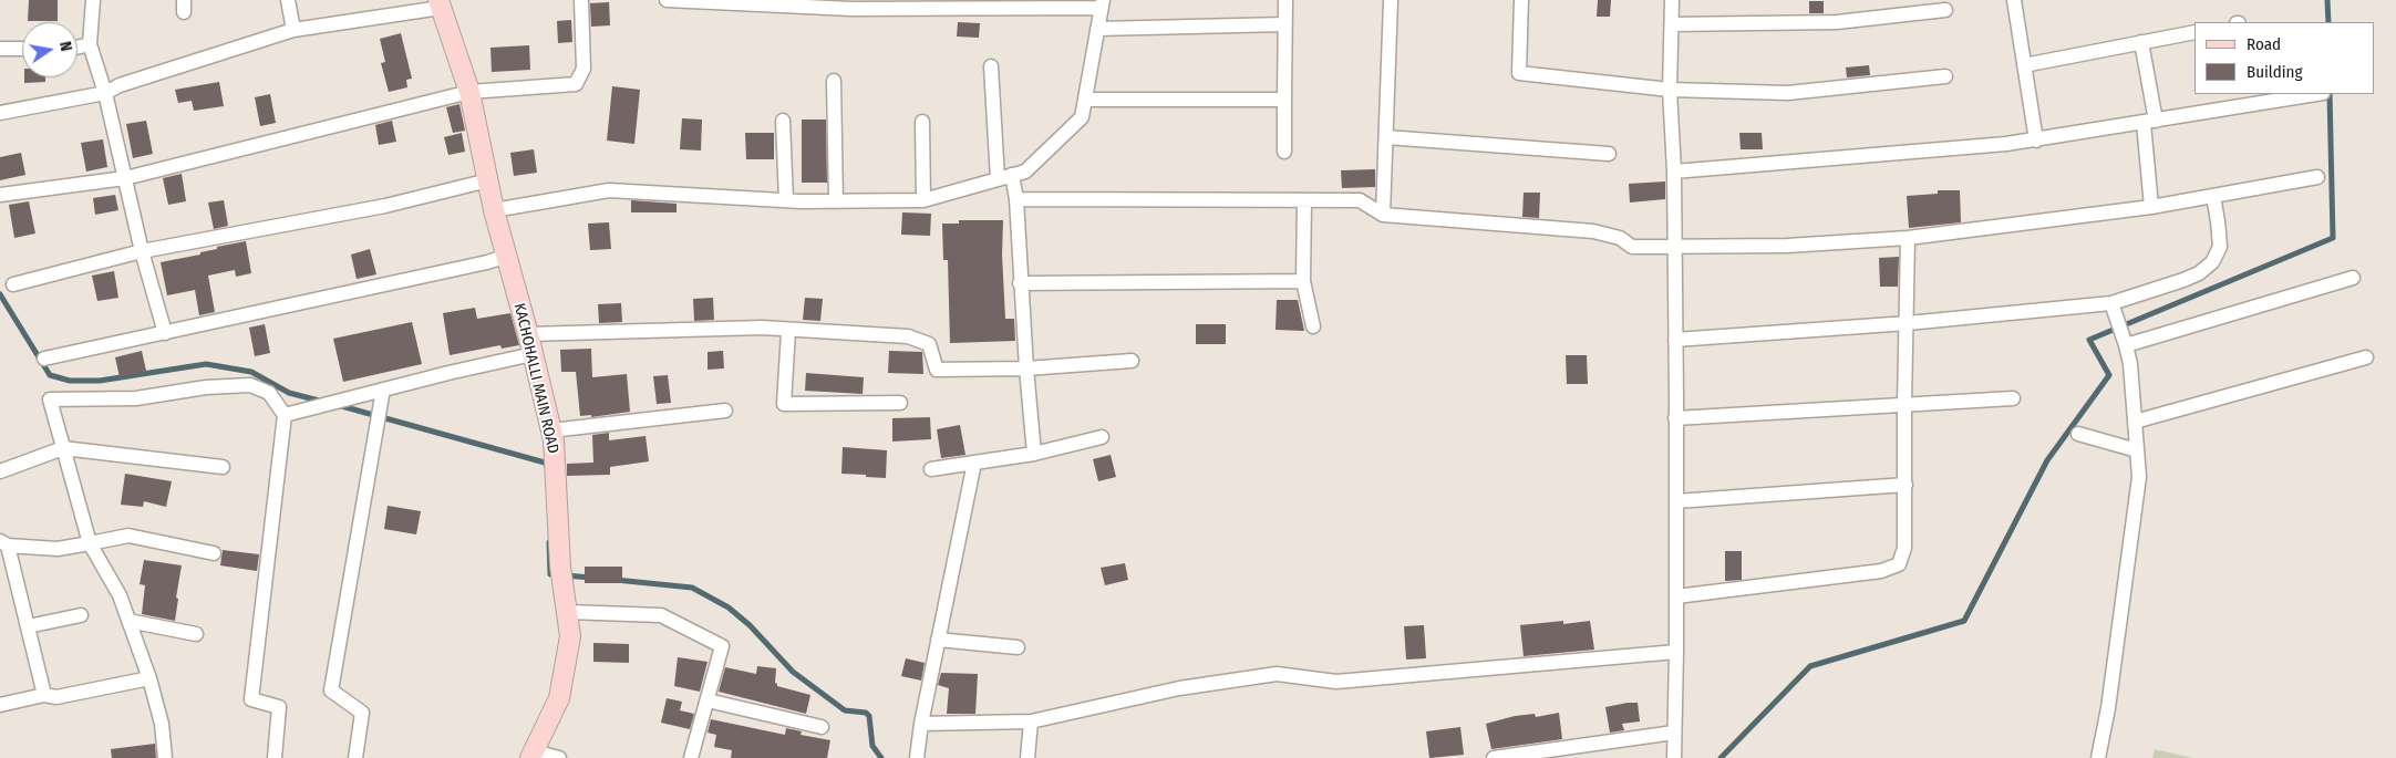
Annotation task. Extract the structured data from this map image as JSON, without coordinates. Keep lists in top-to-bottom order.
{
  "streets": {
    "street": ["KACHOHALLI MAIN ROAD"]
  },
  "legend": ["Road", "Building"],
  "north": "right"
}
